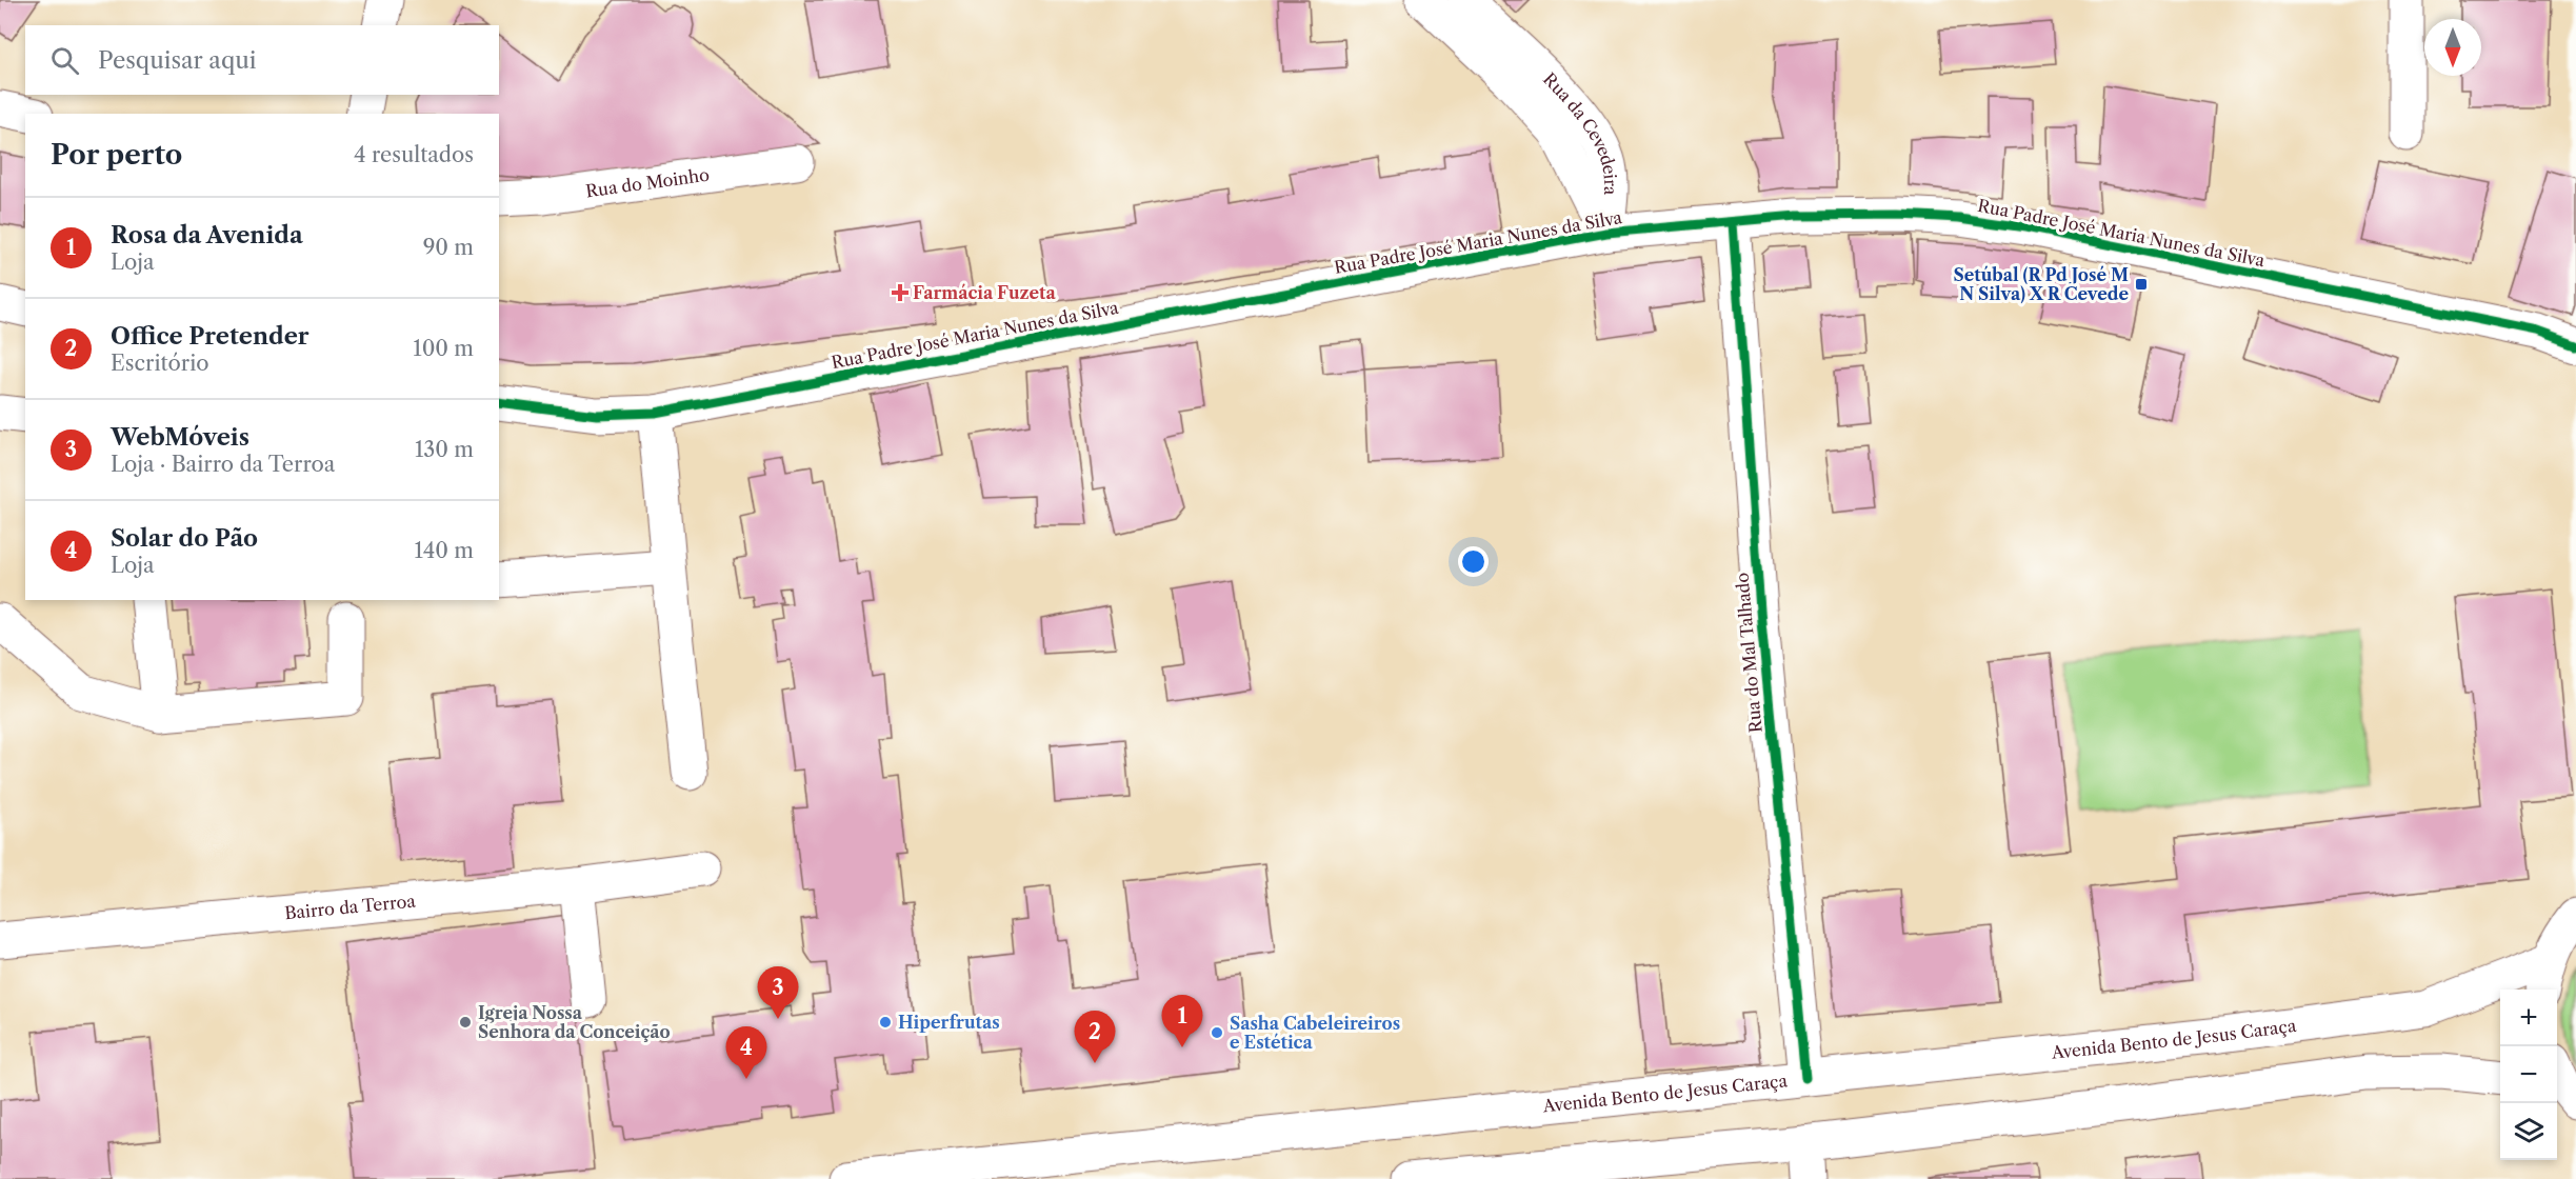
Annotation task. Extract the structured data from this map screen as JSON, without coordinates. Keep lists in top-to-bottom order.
{
  "streets": {
    "street": [
      "Rua da Cevedeira",
      "Rua do Moinho",
      "Rua Padre José Maria Nunes da Silva",
      "Rua do Mal Talhado",
      "Bairro da Terroa",
      "Avenida Bento de Jesus Caraça"
    ]
  },
  "crossings": [
    ["Rua da Cevedeira", "Rua Padre José Maria Nunes da Silva"],
    ["Rua Padre José Maria Nunes da Silva", "Rua do Mal Talhado"],
    ["Rua do Mal Talhado", "Avenida Bento de Jesus Caraça"]
  ],
  "places": {
    "transit": ["Setúbal (R Pd José M N Silva) X R Cevede"],
    "health": ["Farmácia Fuzeta"],
    "other": ["Igreja Nossa Senhora da Conceição", "Hiperfrutas", "Sasha Cabeleireiros e Estética"]
  },
  "north": "bottom",
  "page": {
    "search": "Pesquisar aqui",
    "heading": ["Por perto", "4 resultados"],
    "list": [
      {
        "mark": "1",
        "name": "Rosa da Avenida",
        "note": "Loja",
        "value": "90 m"
      },
      {
        "mark": "2",
        "name": "Office Pretender",
        "note": "Escritório",
        "value": "100 m"
      },
      {
        "mark": "3",
        "name": "WebMóveis",
        "note": "Loja · Bairro da Terroa",
        "value": "130 m"
      },
      {
        "mark": "4",
        "name": "Solar do Pão",
        "note": "Loja",
        "value": "140 m"
      }
    ],
    "pins": [
      "3",
      "1",
      "2",
      "4"
    ],
    "map_buttons": ["+", "−"]
  }
}
